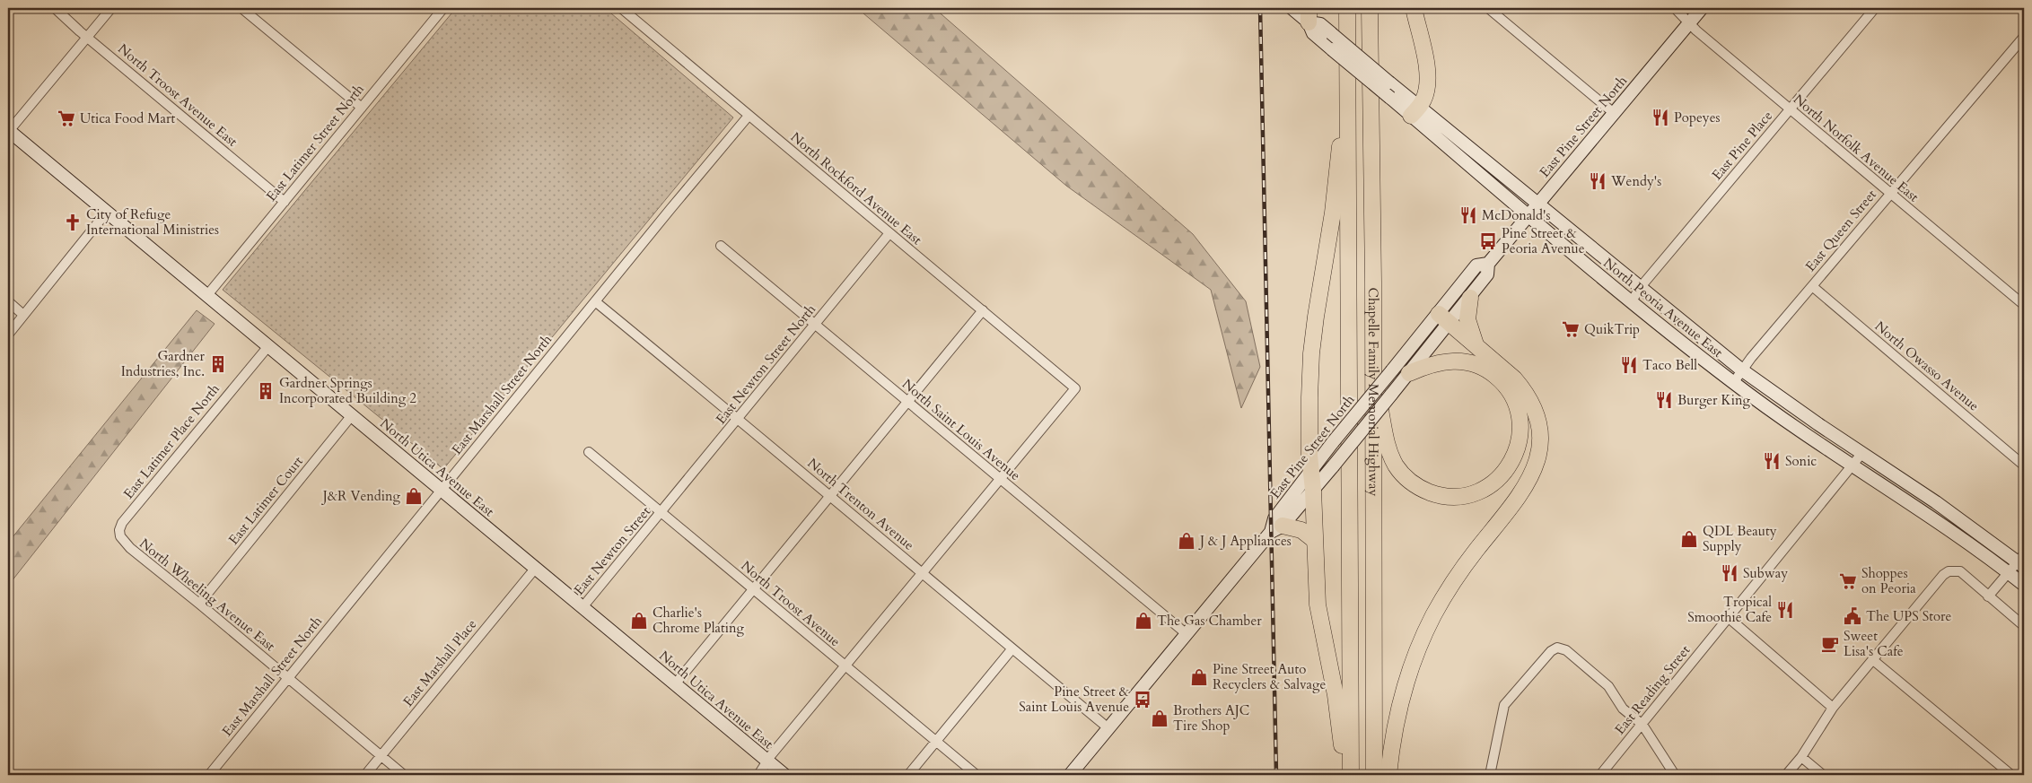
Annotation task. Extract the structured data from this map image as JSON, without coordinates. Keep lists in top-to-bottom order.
{
  "streets": {
    "highway": ["Chapelle Family Memorial Highway"],
    "main road": ["East Pine Street North", "North Peoria Avenue East", "North Utica Avenue East"],
    "street": [
      "North Troost Avenue East",
      "East Latimer Street North",
      "East Pine Place",
      "North Norfolk Avenue East",
      "North Rockford Avenue East",
      "East Queen Street",
      "East Newton Street North",
      "North Owasso Avenue",
      "East Marshall Street North",
      "North Saint Louis Avenue",
      "East Latimer Place North",
      "East Latimer Court",
      "North Trenton Avenue",
      "East Newton Street",
      "North Wheeling Avenue East",
      "North Troost Avenue",
      "East Marshall Place",
      "East Reading Street"
    ]
  },
  "crossings": [
    ["North Troost Avenue East", "East Latimer Street North"],
    ["East Pine Street North", "North Norfolk Avenue East"],
    ["East Pine Street North", "North Peoria Avenue East"],
    ["East Pine Street North", "North Saint Louis Avenue"],
    ["East Pine Street North", "North Trenton Avenue"],
    ["East Latimer Street North", "North Utica Avenue East"],
    ["East Pine Place", "North Norfolk Avenue East"],
    ["East Pine Place", "North Peoria Avenue East"],
    ["North Norfolk Avenue East", "East Queen Street"],
    ["North Rockford Avenue East", "East Newton Street North"],
    ["North Rockford Avenue East", "East Marshall Street North"],
    ["North Rockford Avenue East", "North Saint Louis Avenue"],
    ["East Queen Street", "North Peoria Avenue East"],
    ["East Queen Street", "North Owasso Avenue"],
    ["North Peoria Avenue East", "East Reading Street"],
    ["East Newton Street North", "North Saint Louis Avenue"],
    ["East Newton Street North", "North Trenton Avenue"],
    ["East Newton Street North", "East Newton Street"],
    ["East Newton Street North", "North Troost Avenue"],
    ["East Marshall Street North", "North Utica Avenue East"],
    ["East Marshall Street North", "North Trenton Avenue"],
    ["East Marshall Street North", "North Wheeling Avenue East"],
    ["East Latimer Place North", "North Utica Avenue East"],
    ["East Latimer Place North", "North Wheeling Avenue East"],
    ["North Utica Avenue East", "East Latimer Court"],
    ["North Utica Avenue East", "East Newton Street"],
    ["North Utica Avenue East", "East Marshall Place"],
    ["East Latimer Court", "North Wheeling Avenue East"],
    ["East Newton Street", "North Troost Avenue"],
    ["North Wheeling Avenue East", "East Marshall Place"]
  ],
  "places": {
    "restaurant": [
      "Popeyes",
      "Wendy's",
      "McDonald's",
      "Taco Bell",
      "Burger King",
      "Sonic",
      "Subway",
      "Tropical Smoothie Cafe"
    ],
    "supermarket": ["Utica Food Mart", "QuikTrip", "Shoppes on Peoria"],
    "church": ["City of Refuge International Ministries"],
    "bus stop": ["Pine Street & Peoria Avenue", "Pine Street & Saint Louis Avenue"],
    "building": ["Gardner Industries, Inc.", "Gardner Springs Incorporated Building 2"],
    "shop": [
      "J&R Vending",
      "QDL Beauty Supply",
      "J & J Appliances",
      "Charlie's Chrome Plating",
      "The Gas Chamber",
      "Pine Street Auto Recyclers & Salvage",
      "Brothers AJC Tire Shop"
    ],
    "public building": ["The UPS Store"],
    "cafe": ["Sweet Lisa's Cafe"]
  }
}
